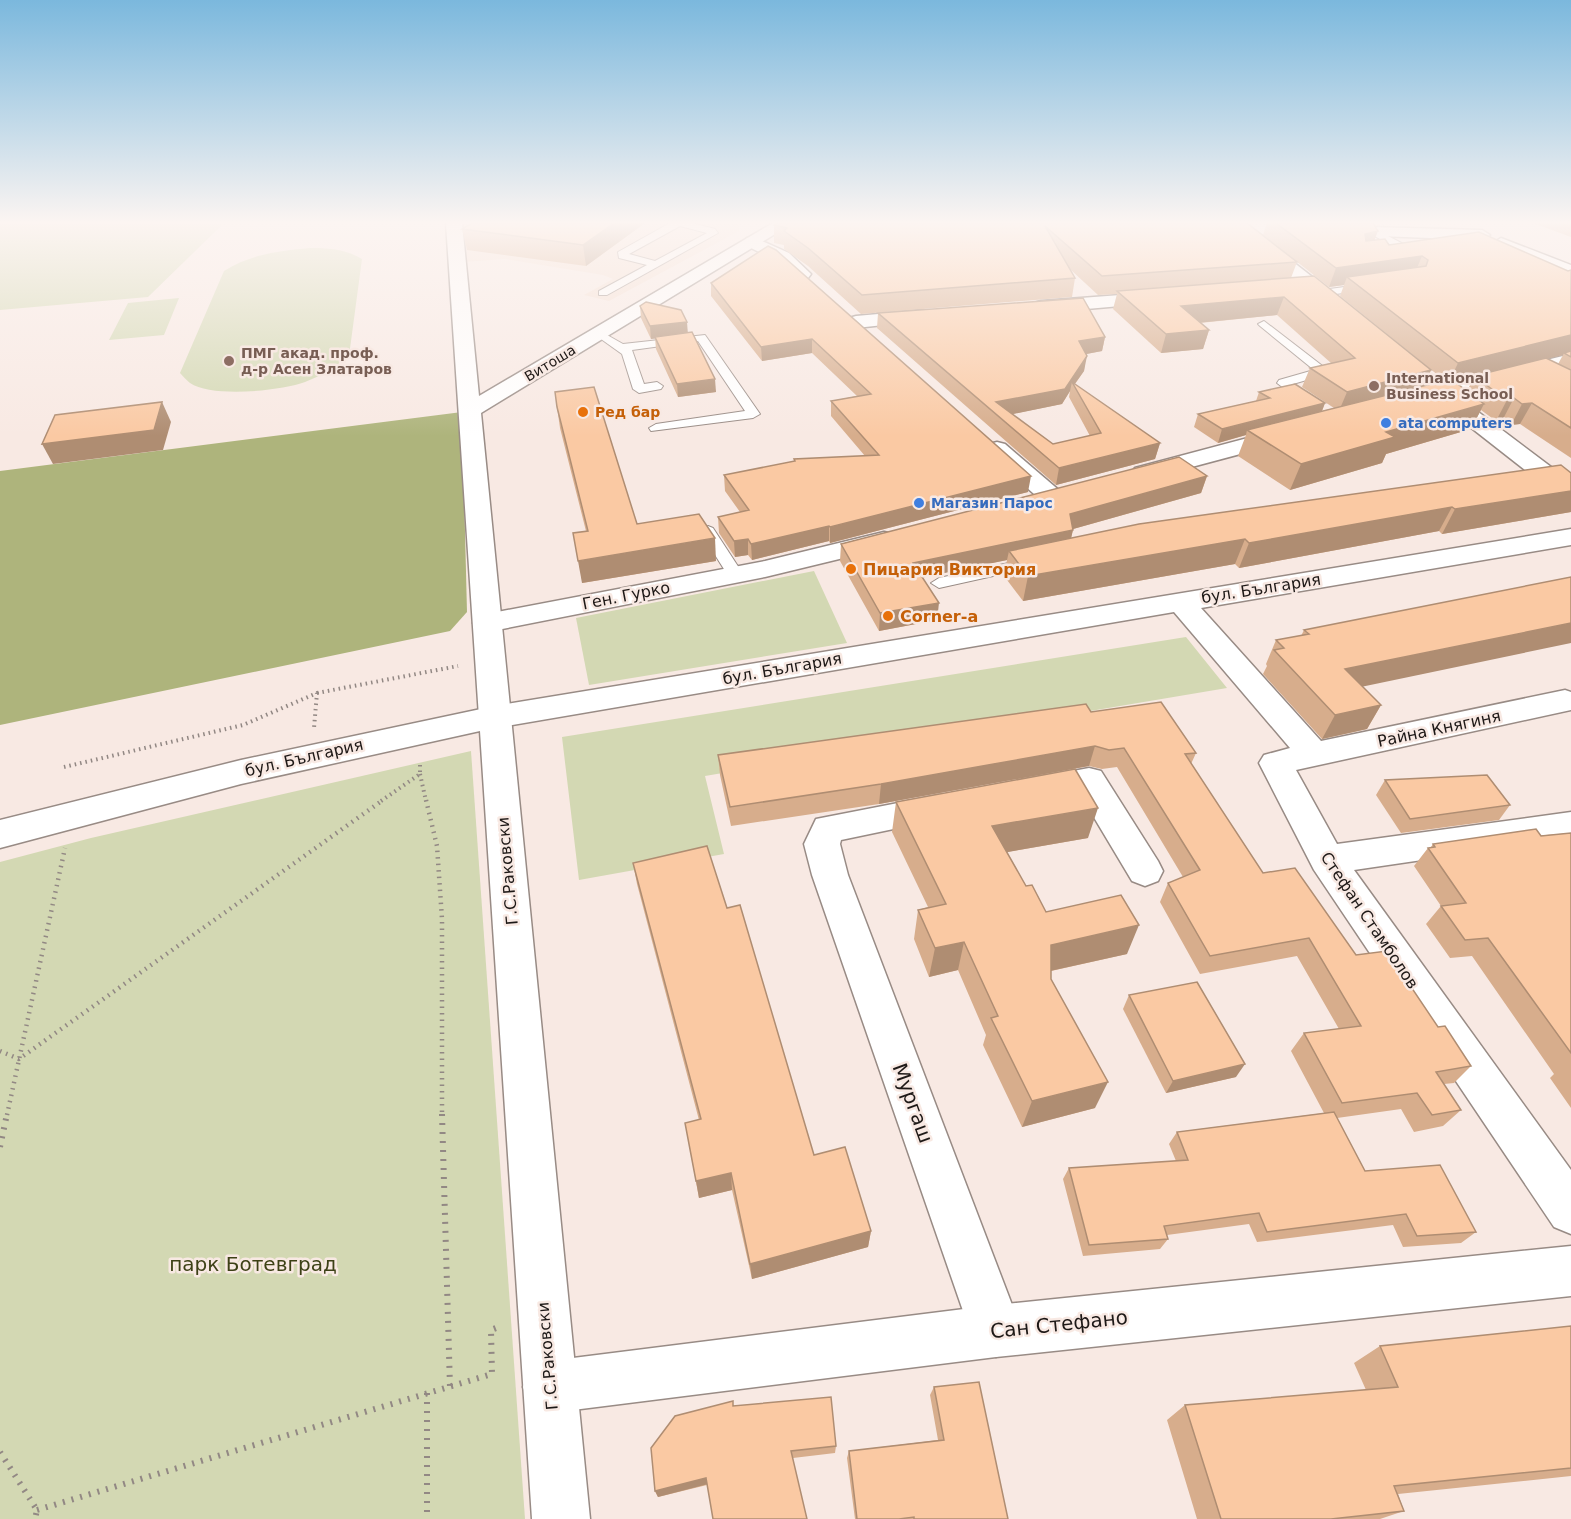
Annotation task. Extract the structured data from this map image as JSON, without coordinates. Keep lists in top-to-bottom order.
{
  "streets": {
    "street": [
      "Витоша",
      "бул. България",
      "Ген. Гурко",
      "Райна Княгиня",
      "Г.С.Раковски",
      "Стефан Стамболов",
      "Мургаш",
      "Сан Стефано"
    ]
  },
  "crossings": [
    ["Витоша", "Г.С.Раковски"],
    ["бул. България", "Г.С.Раковски"],
    ["Ген. Гурко", "Г.С.Раковски"],
    ["Райна Княгиня", "Стефан Стамболов"],
    ["Г.С.Раковски", "Сан Стефано"],
    ["Мургаш", "Сан Стефано"]
  ],
  "parks": ["парк Ботевград"],
  "places": [
    "ПМГ акад. проф. д-р Асен Златаров",
    "International Business School",
    "Ред бар",
    "ata computers",
    "Магазин Парос",
    "Пицария Виктория",
    "Corner-a"
  ]
}
